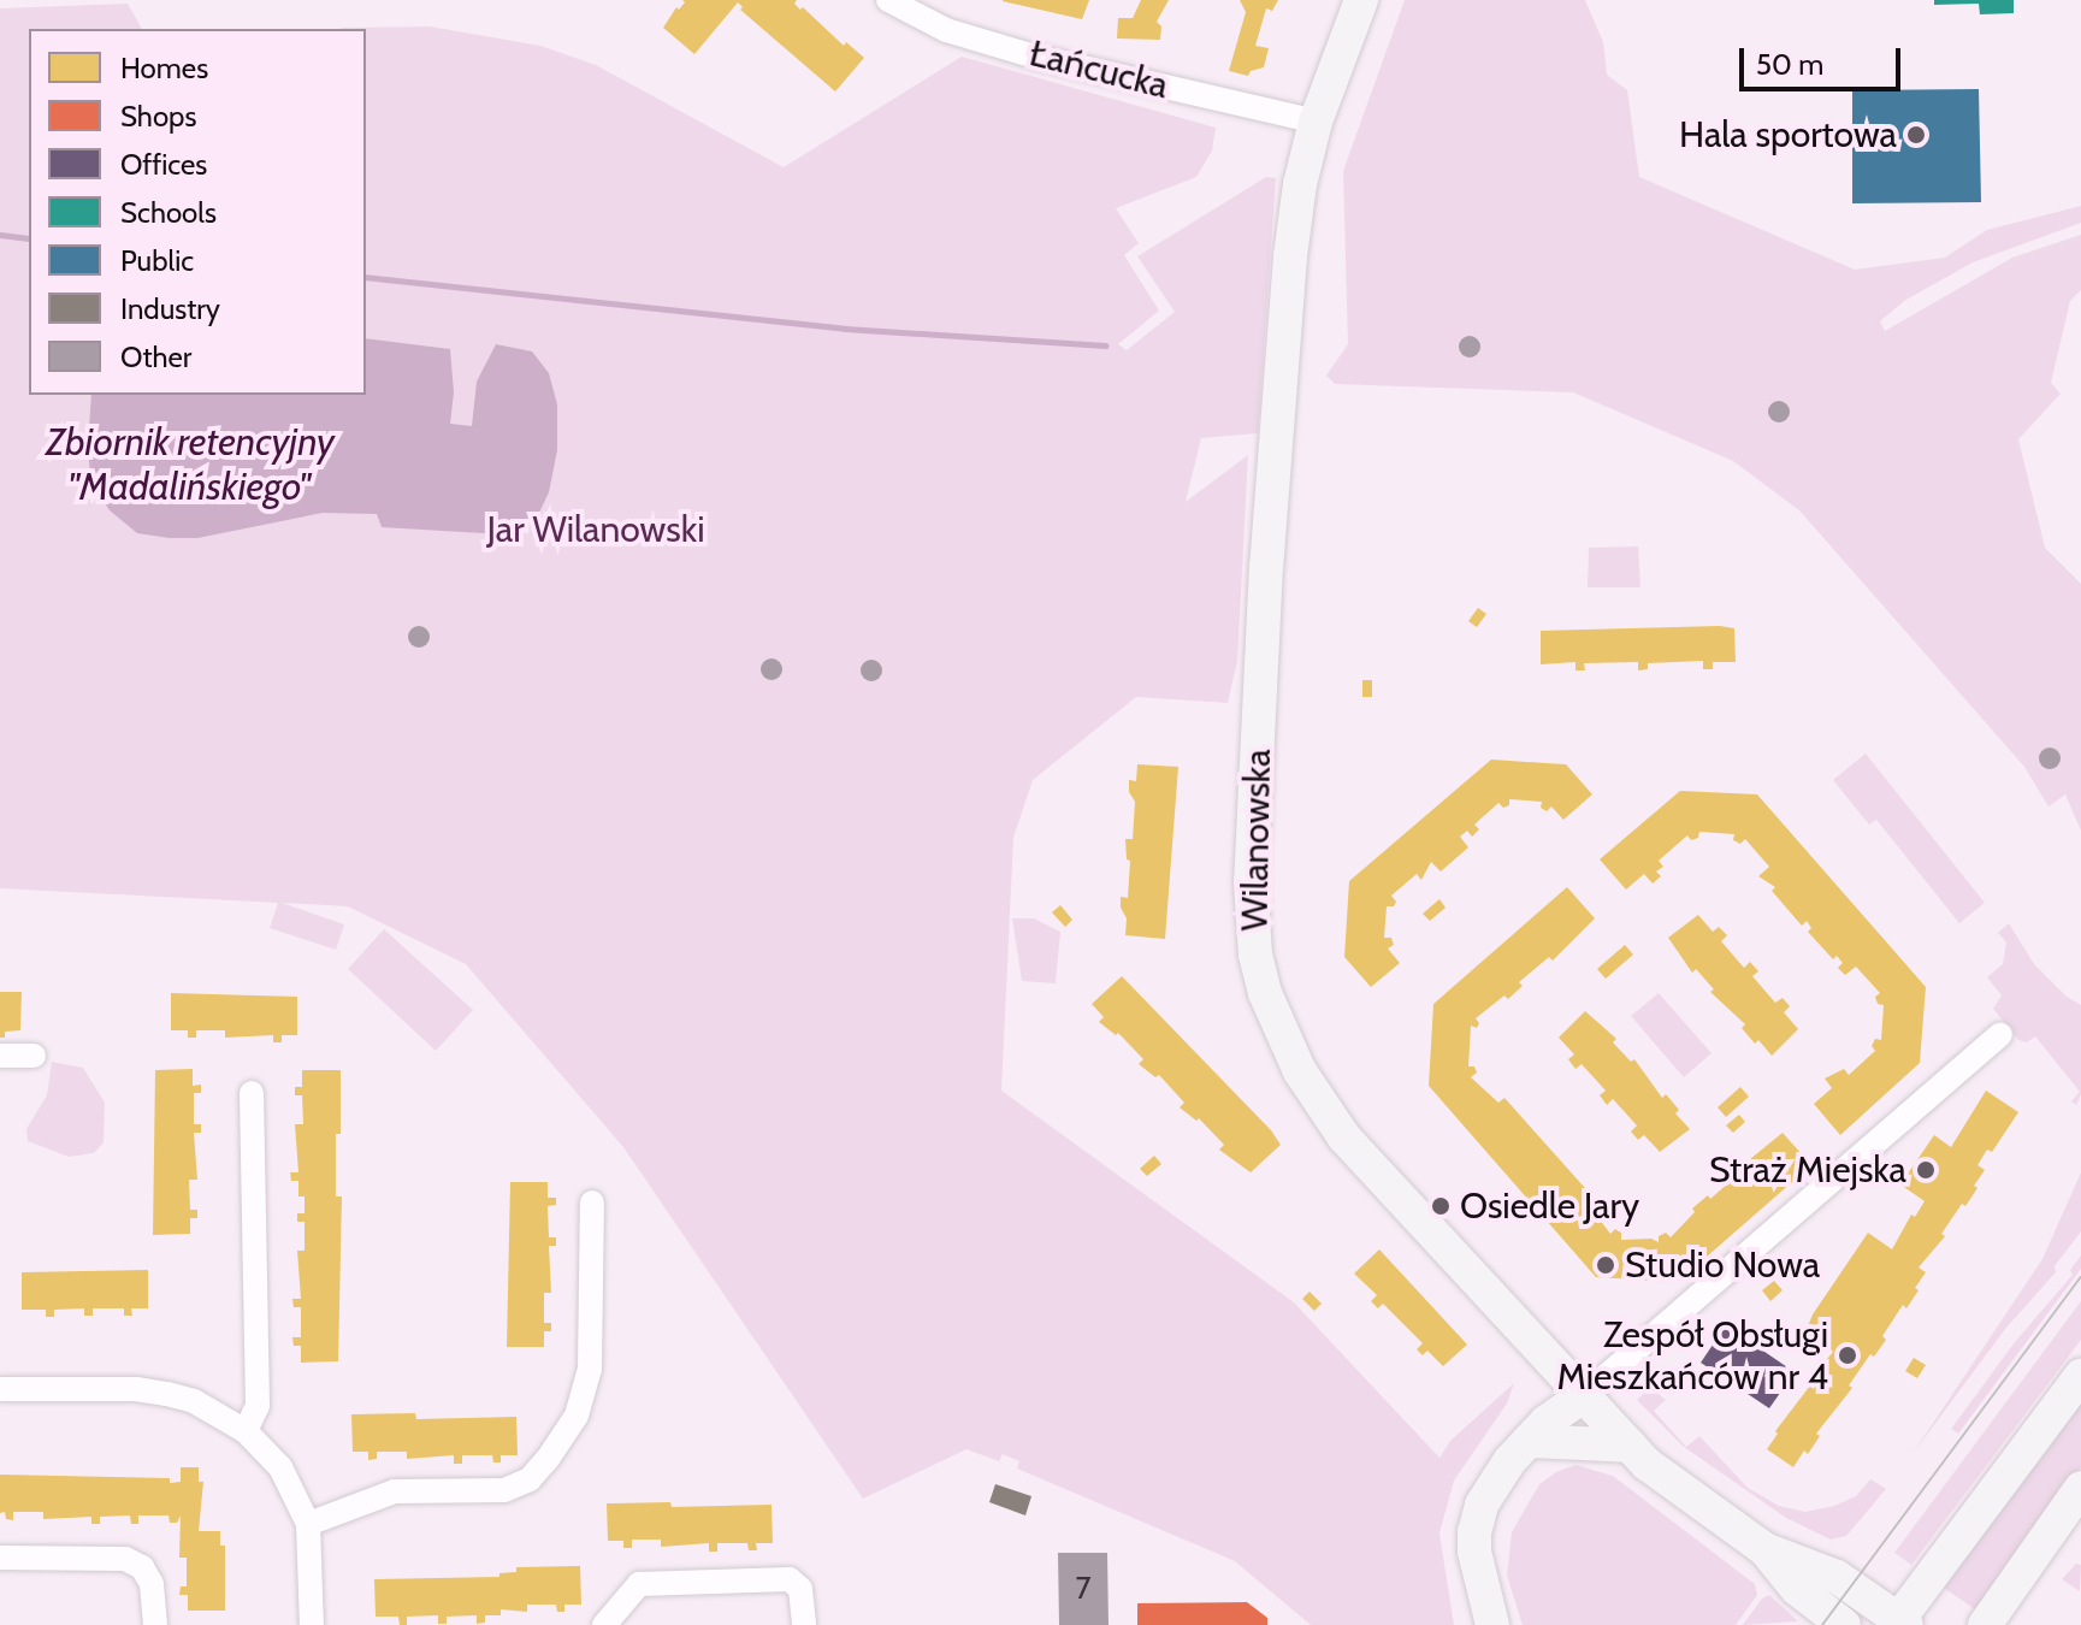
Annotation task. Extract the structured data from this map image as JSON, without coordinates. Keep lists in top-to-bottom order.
{
  "streets": {
    "street": ["Łańcucka", "Wilanowska"]
  },
  "crossings": [
    ["Łańcucka", "Wilanowska"]
  ],
  "water": ["Zbiornik retencyjny \"Madalińskiego\""],
  "parks": ["Jar Wilanowski"],
  "places": [
    "Hala sportowa",
    "Straż Miejska",
    "Osiedle Jary",
    "Studio Nowa",
    "Zespół Obsługi Mieszkańców nr 4"
  ],
  "house_numbers": ["7"],
  "legend": [
    "Homes",
    "Shops",
    "Offices",
    "Schools",
    "Public",
    "Industry",
    "Other"
  ],
  "scale_bar": "50 m"
}
